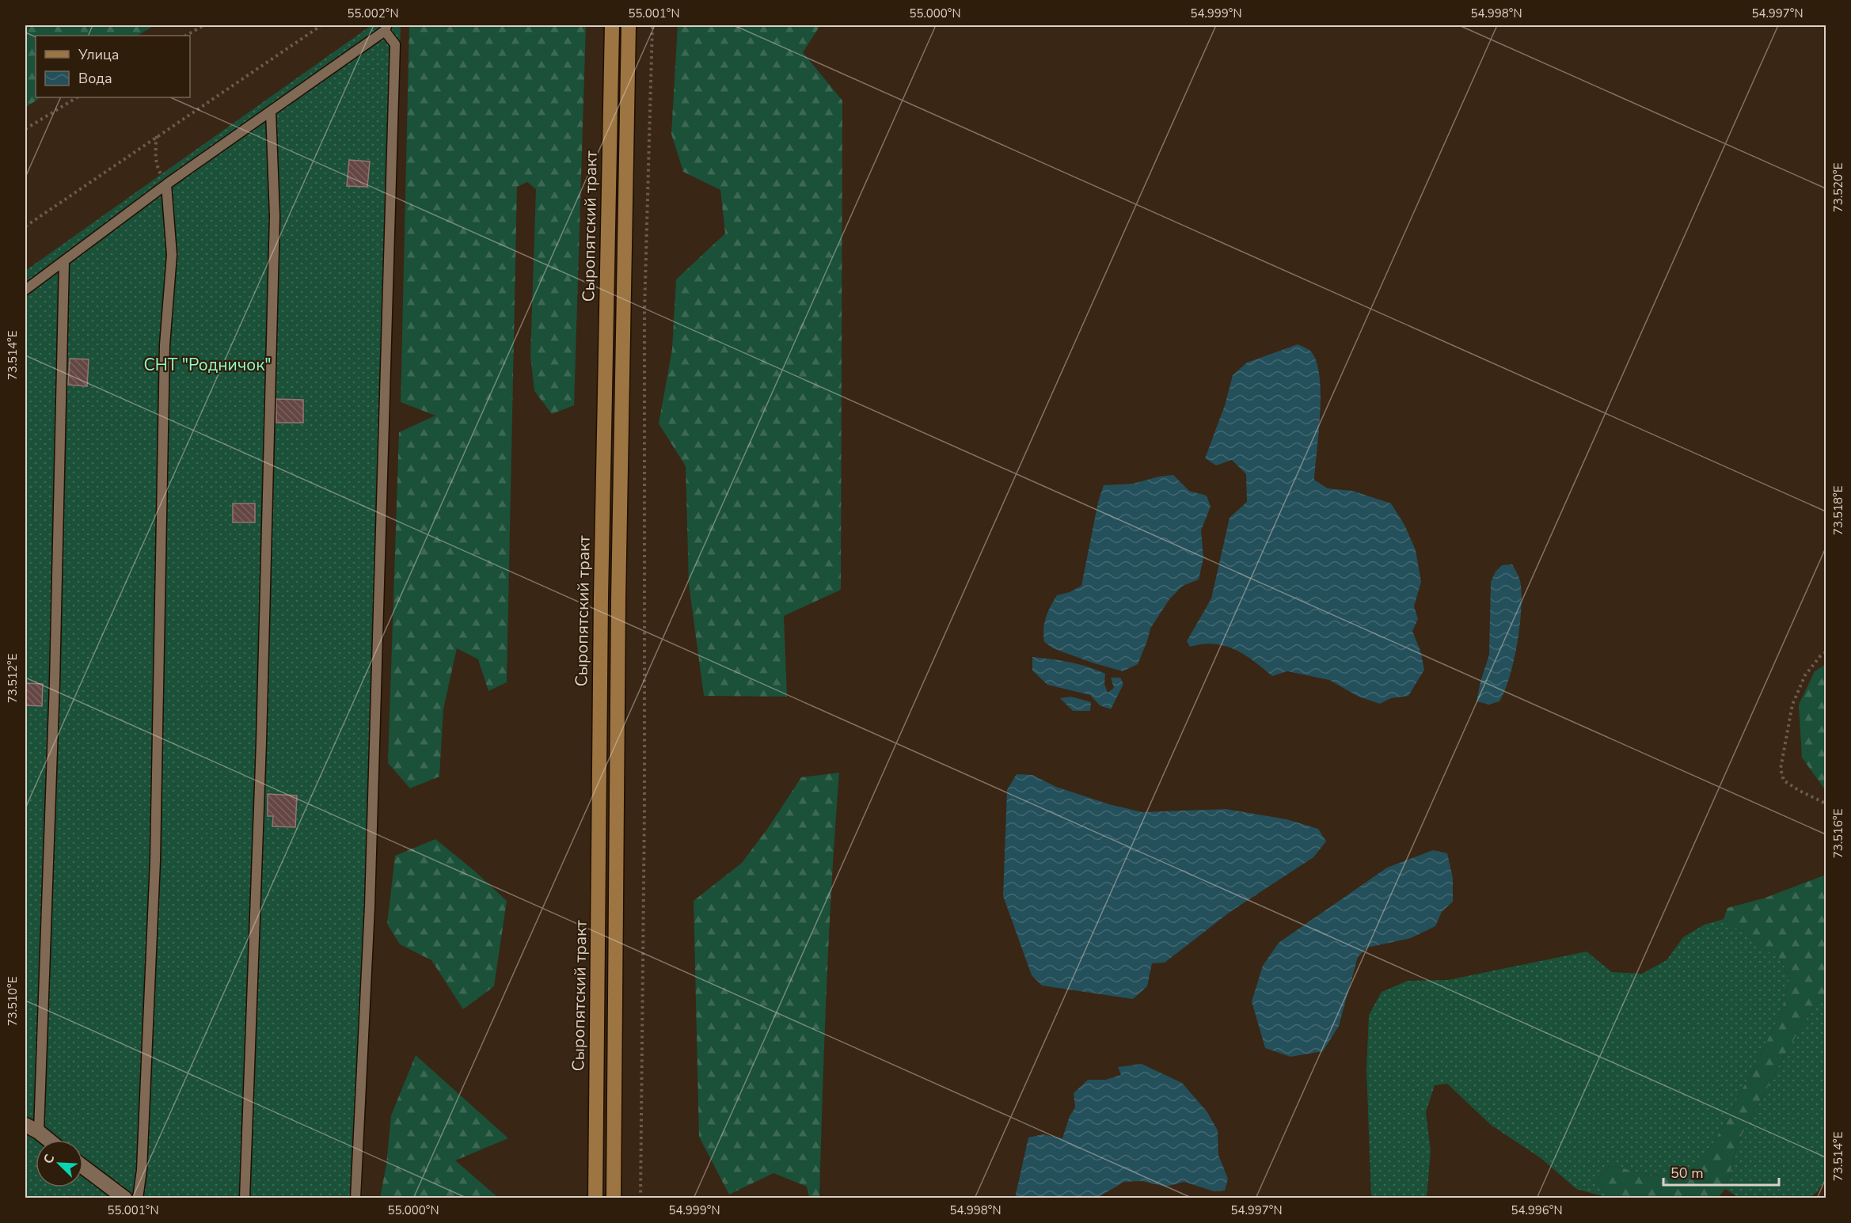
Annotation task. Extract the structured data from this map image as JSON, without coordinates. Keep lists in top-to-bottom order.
{
  "streets": {
    "main road": ["Сыропятский тракт"]
  },
  "parks": ["СНТ \"Родничок\""],
  "legend": ["Улица", "Вода"],
  "scale_bar": "50 m",
  "north": "top left",
  "coordinates": [
    "55.002°N",
    "55.001°N",
    "55.000°N",
    "54.999°N",
    "54.998°N",
    "54.997°N",
    "73.520°E",
    "73.514°E",
    "73.518°E",
    "73.512°E",
    "73.516°E",
    "73.510°E",
    "54.996°N"
  ]
}
